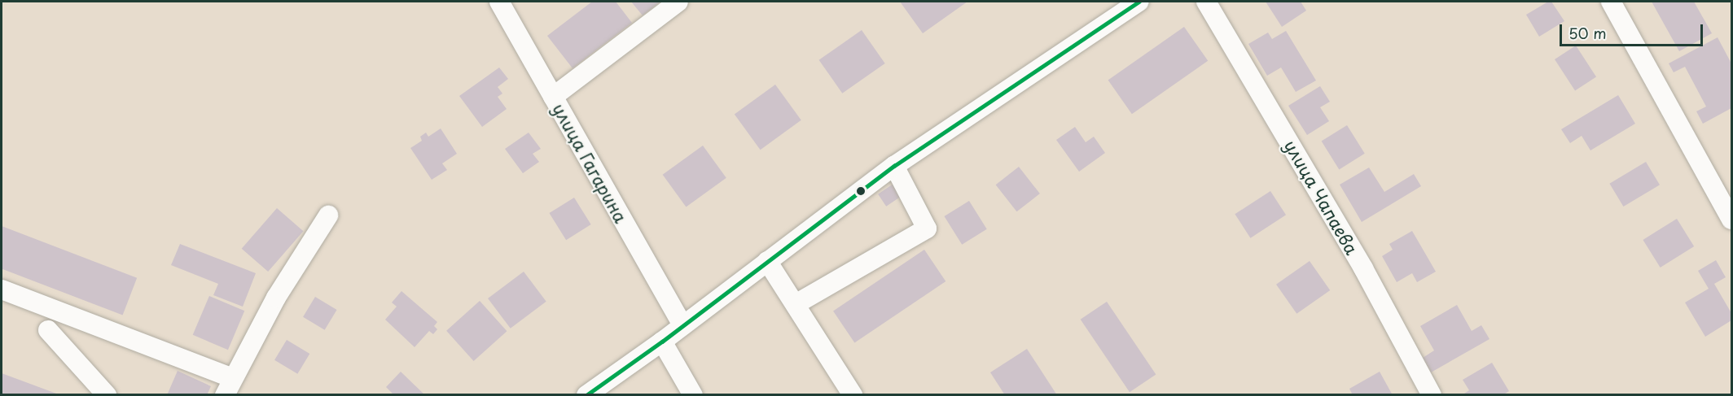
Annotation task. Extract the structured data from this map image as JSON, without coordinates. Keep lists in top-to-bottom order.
{
  "streets": {
    "street": ["улица Гагарина", "улица Чапаева"]
  },
  "scale_bar": "50 m"
}
